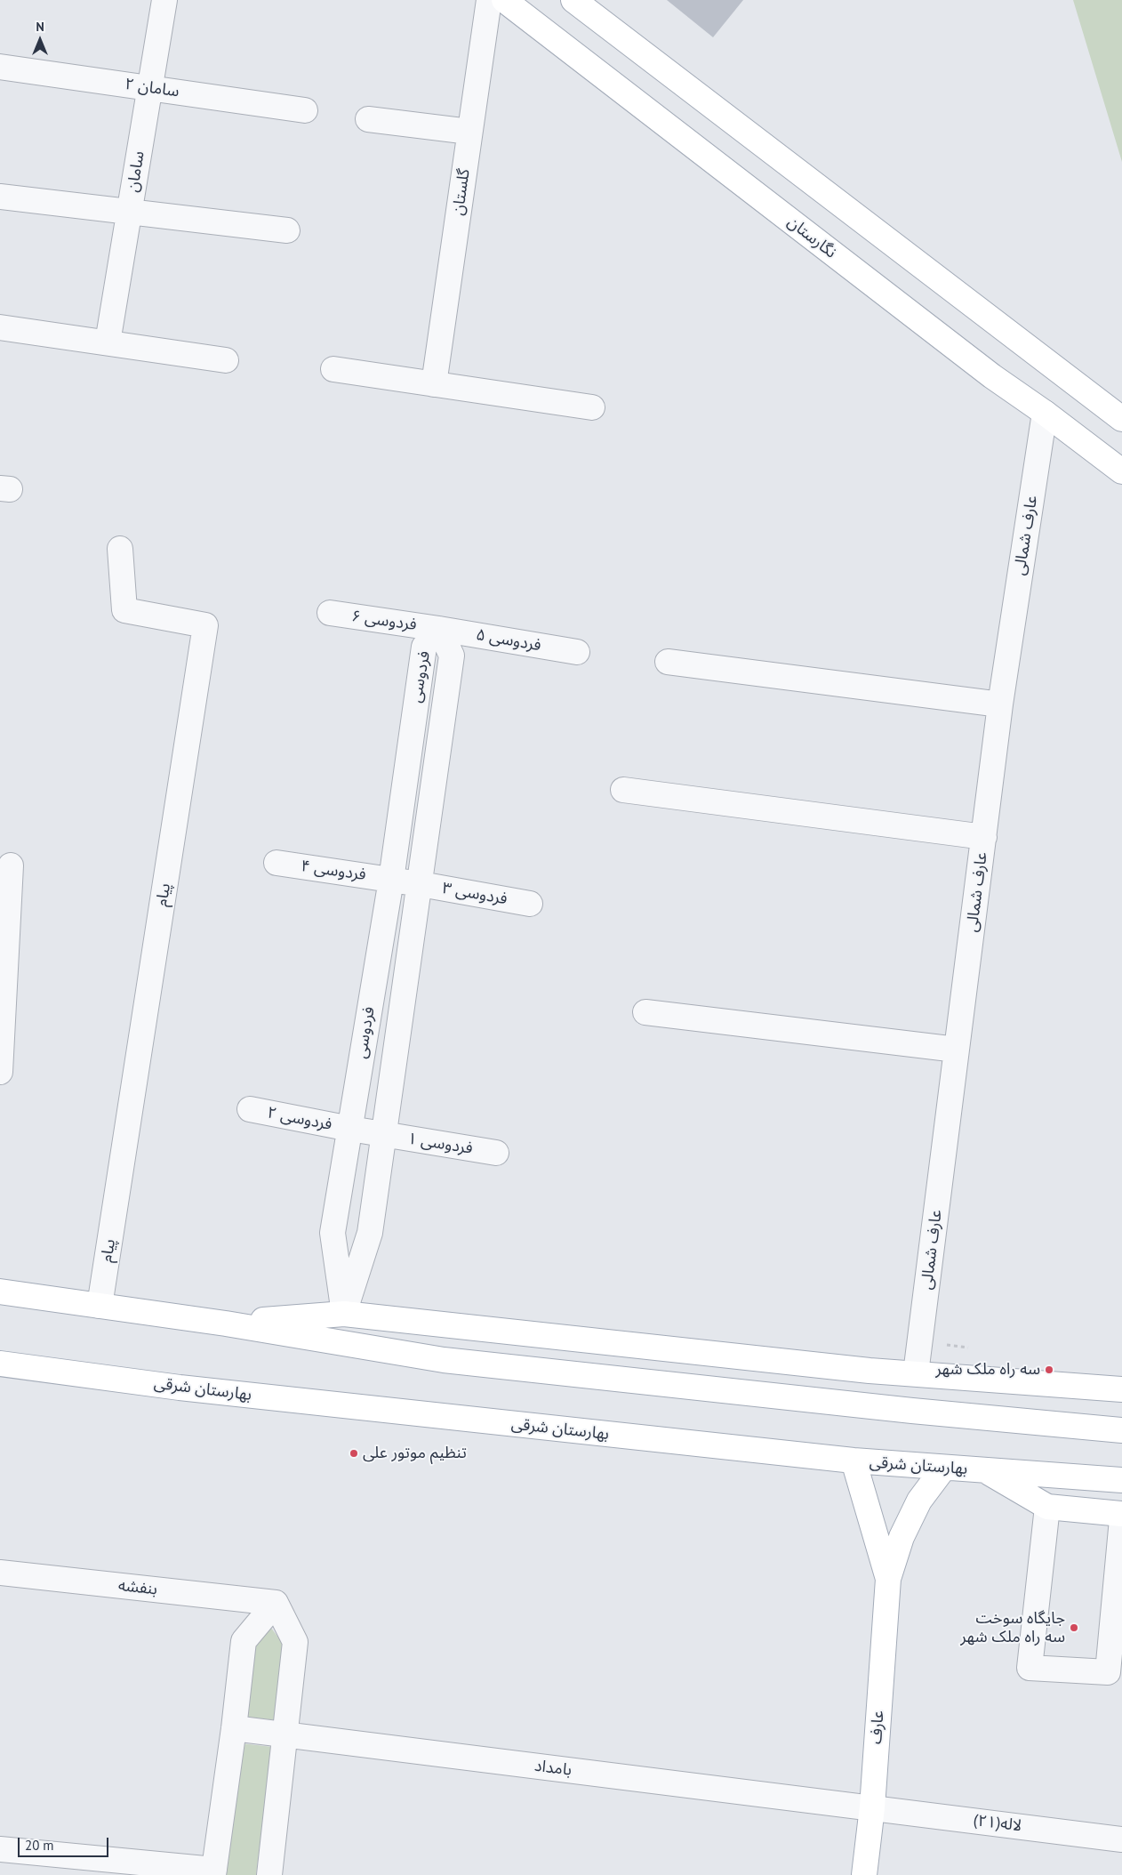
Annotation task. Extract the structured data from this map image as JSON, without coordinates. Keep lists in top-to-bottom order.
{
  "streets": {
    "main road": ["نگارستان", "بهارستان شرقی", "عارف"],
    "street": [
      "سامان ۲",
      "سامان",
      "گلستان",
      "عارف شمالی",
      "فردوسی ۶",
      "فردوسی ۵",
      "فردوسی",
      "فردوسی ۴",
      "فردوسی ۳",
      "پیام",
      "فردوسی ۲",
      "فردوسی ۱",
      "بنفشه",
      "بامداد",
      "لاله(۲۱)"
    ]
  },
  "crossings": [
    ["سامان ۲", "سامان"],
    ["نگارستان", "عارف شمالی"],
    ["فردوسی ۶", "فردوسی ۵"],
    ["فردوسی ۶", "فردوسی"],
    ["فردوسی ۵", "فردوسی"],
    ["فردوسی", "فردوسی ۴"],
    ["فردوسی", "فردوسی ۳"],
    ["فردوسی", "فردوسی ۲"],
    ["فردوسی", "فردوسی ۱"],
    ["فردوسی ۴", "فردوسی ۳"],
    ["فردوسی ۲", "فردوسی ۱"],
    ["عارف", "بامداد"],
    ["عارف", "لاله(۲۱)"],
    ["بامداد", "لاله(۲۱)"]
  ],
  "places": ["سه راه ملک شهر", "تنظیم موتور علی", "جایگاه سوخت سه راه ملک شهر"],
  "scale_bar": "20 m",
  "north": "top"
}
